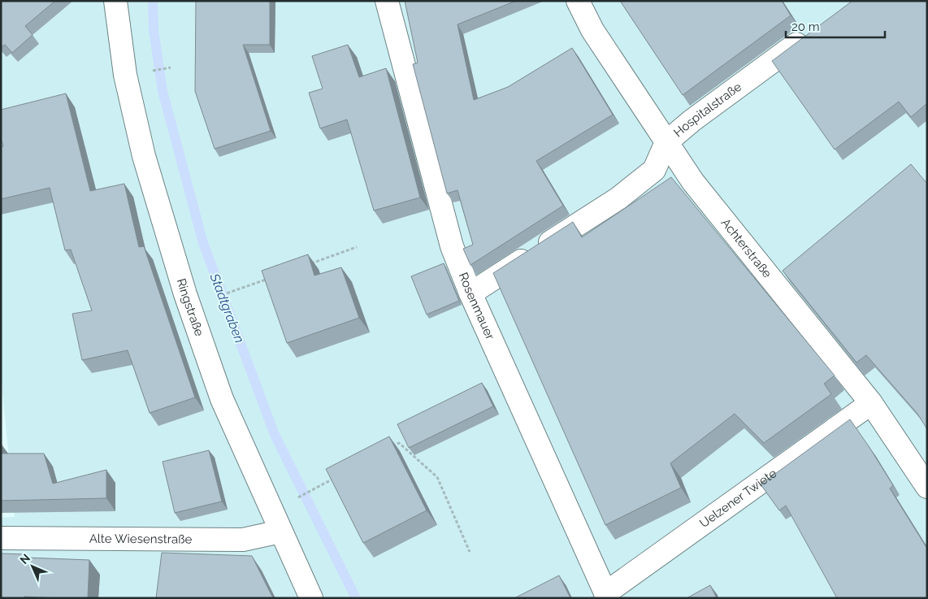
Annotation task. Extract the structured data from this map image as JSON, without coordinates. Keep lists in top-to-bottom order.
{
  "streets": {
    "street": [
      "Hospitalstraße",
      "Achterstraße",
      "Rosenmauer",
      "Ringstraße",
      "Uelzener Twiete",
      "Alte Wiesenstraße"
    ]
  },
  "crossings": [
    ["Hospitalstraße", "Achterstraße"],
    ["Hospitalstraße", "Rosenmauer"],
    ["Achterstraße", "Uelzener Twiete"],
    ["Rosenmauer", "Uelzener Twiete"],
    ["Ringstraße", "Alte Wiesenstraße"]
  ],
  "water": ["Stadtgraben"],
  "scale_bar": "20 m",
  "north": "top left"
}
